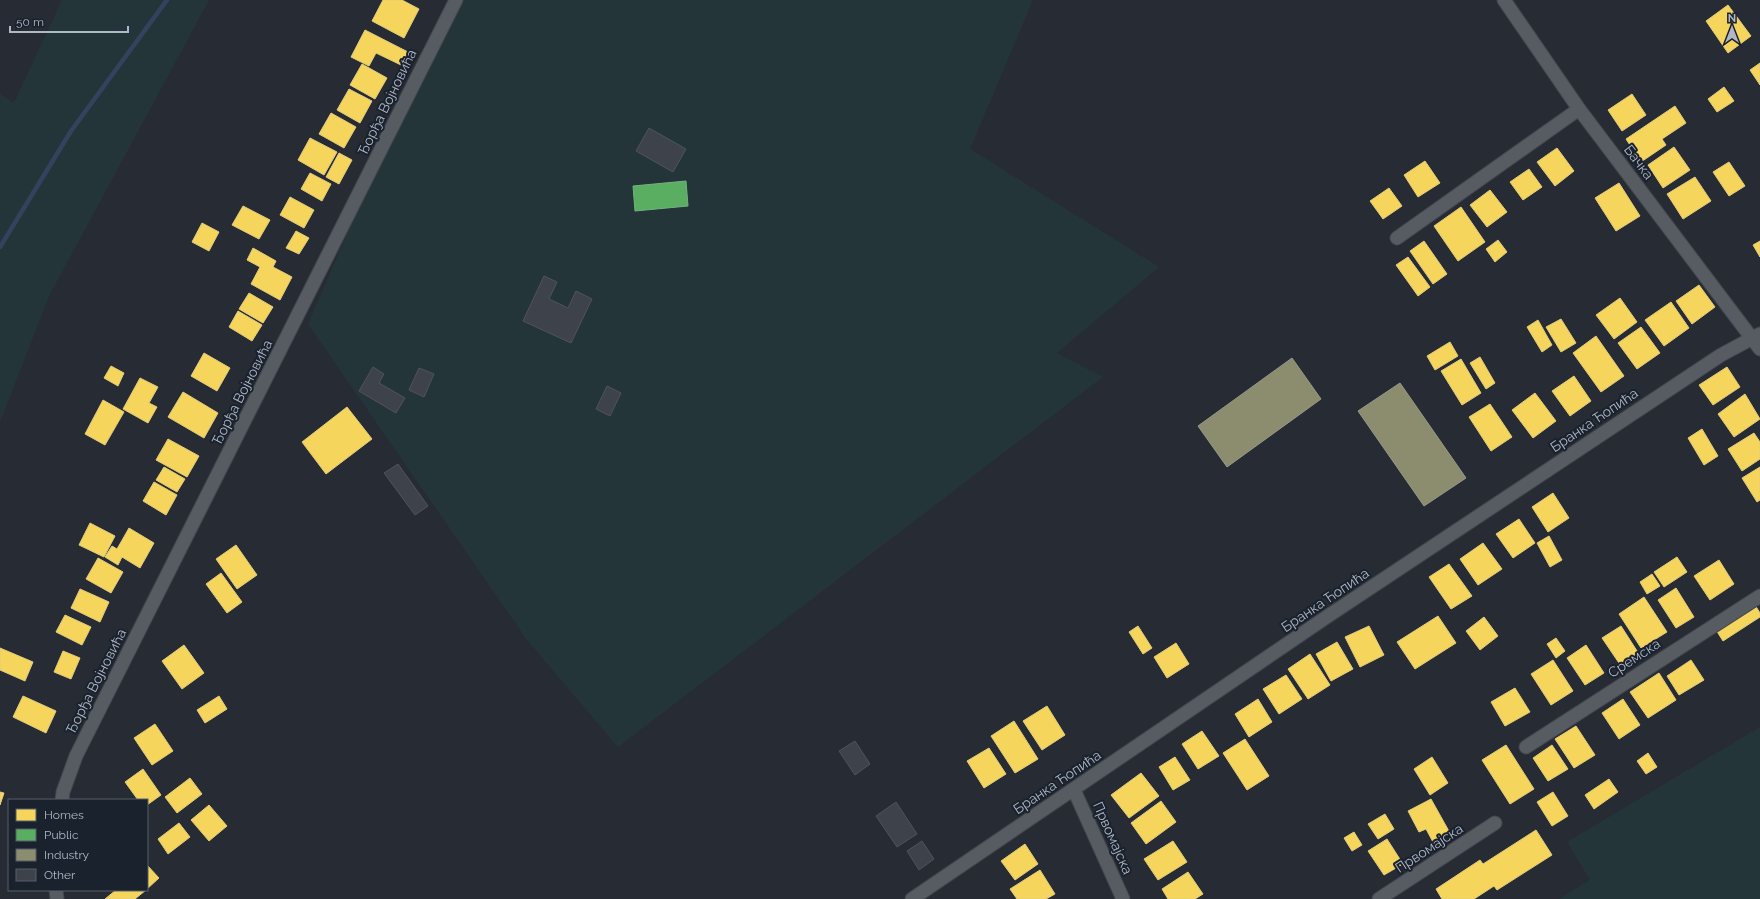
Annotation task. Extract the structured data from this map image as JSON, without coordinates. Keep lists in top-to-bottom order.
{
  "streets": {
    "street": [
      "Ђорђа Војновића",
      "Бачка",
      "Бранка Ћопића",
      "Сремска",
      "Првомајска"
    ]
  },
  "crossings": [
    ["Бачка", "Бранка Ћопића"],
    ["Бранка Ћопића", "Првомајска"]
  ],
  "legend": [
    "Homes",
    "Public",
    "Industry",
    "Other"
  ],
  "scale_bar": "50 m",
  "north": "top"
}
